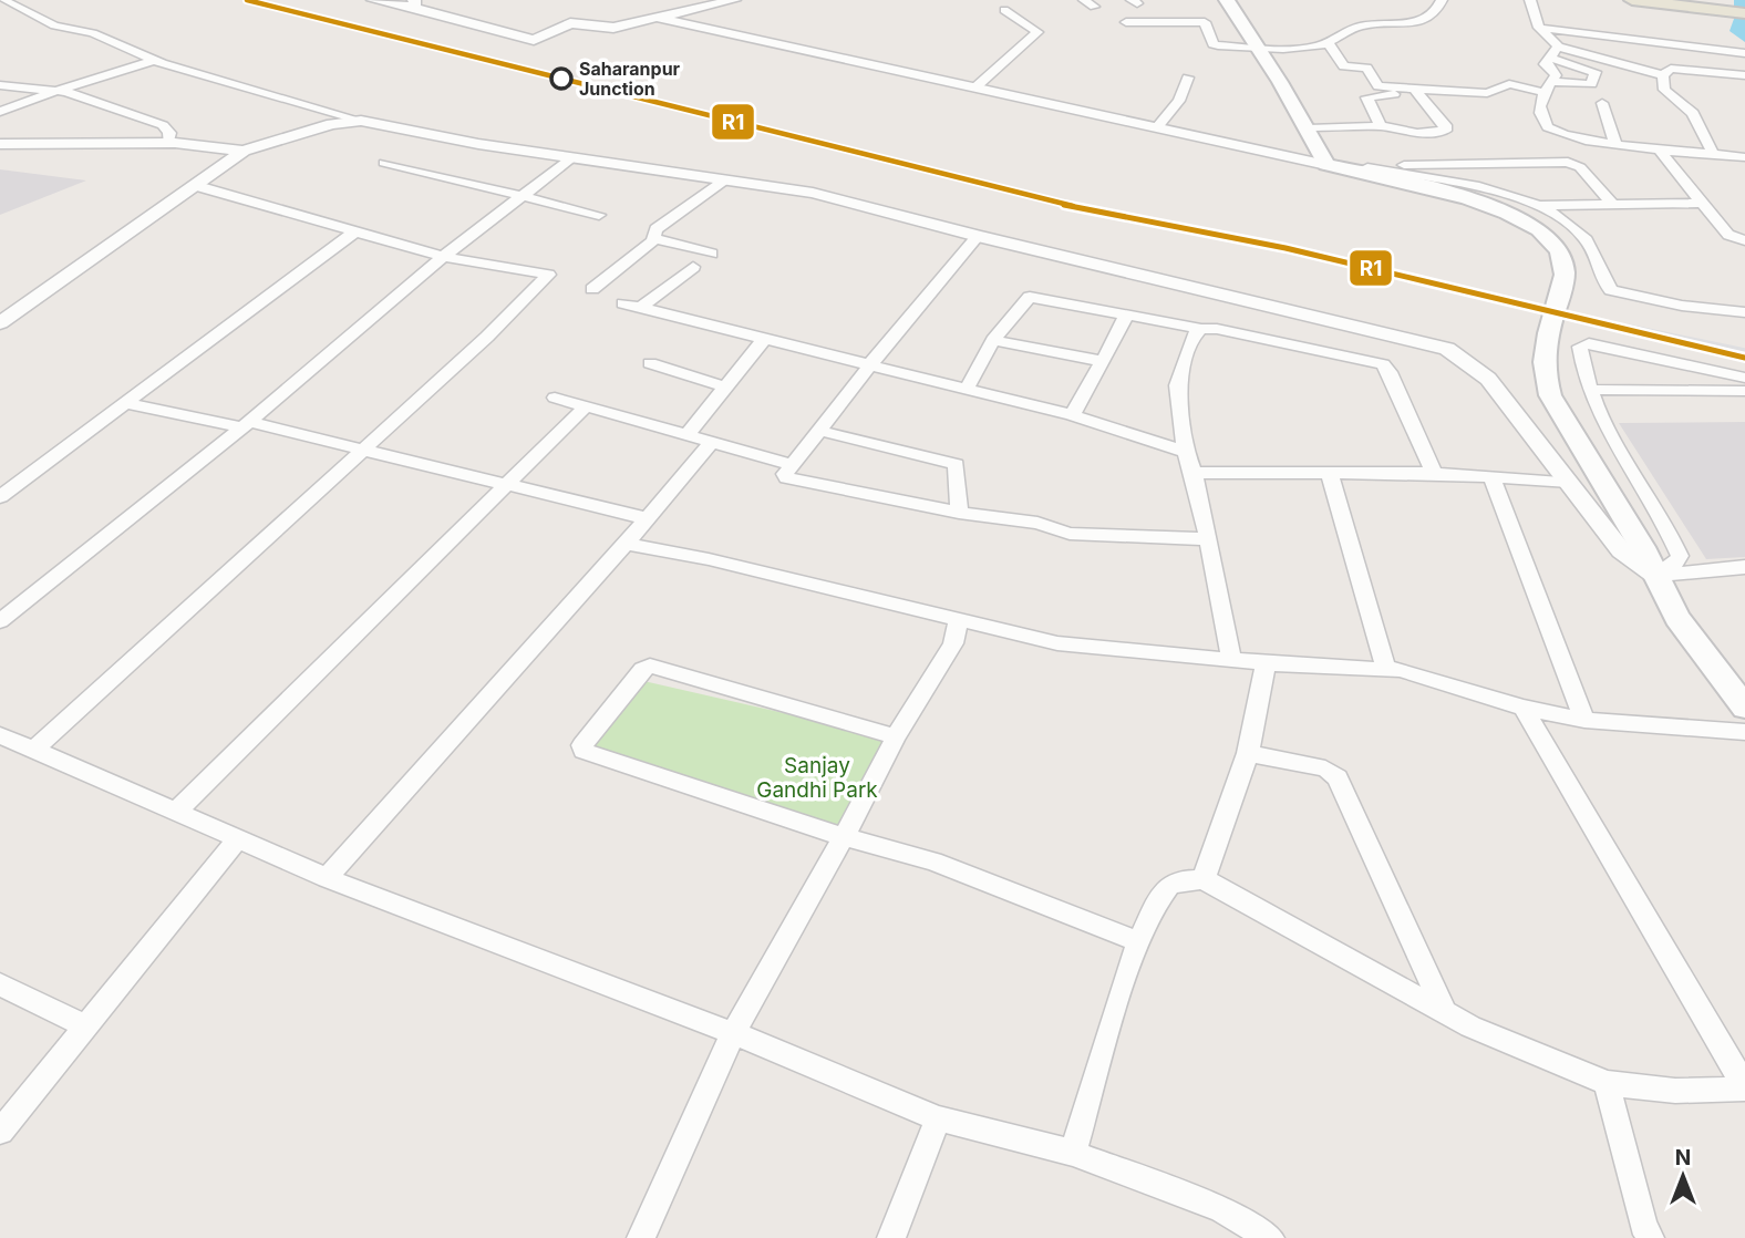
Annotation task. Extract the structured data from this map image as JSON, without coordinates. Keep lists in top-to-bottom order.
{
  "parks": ["Sanjay Gandhi Park"],
  "places": ["Saharanpur Junction"],
  "lines": ["transit line R1"],
  "north": "top"
}
